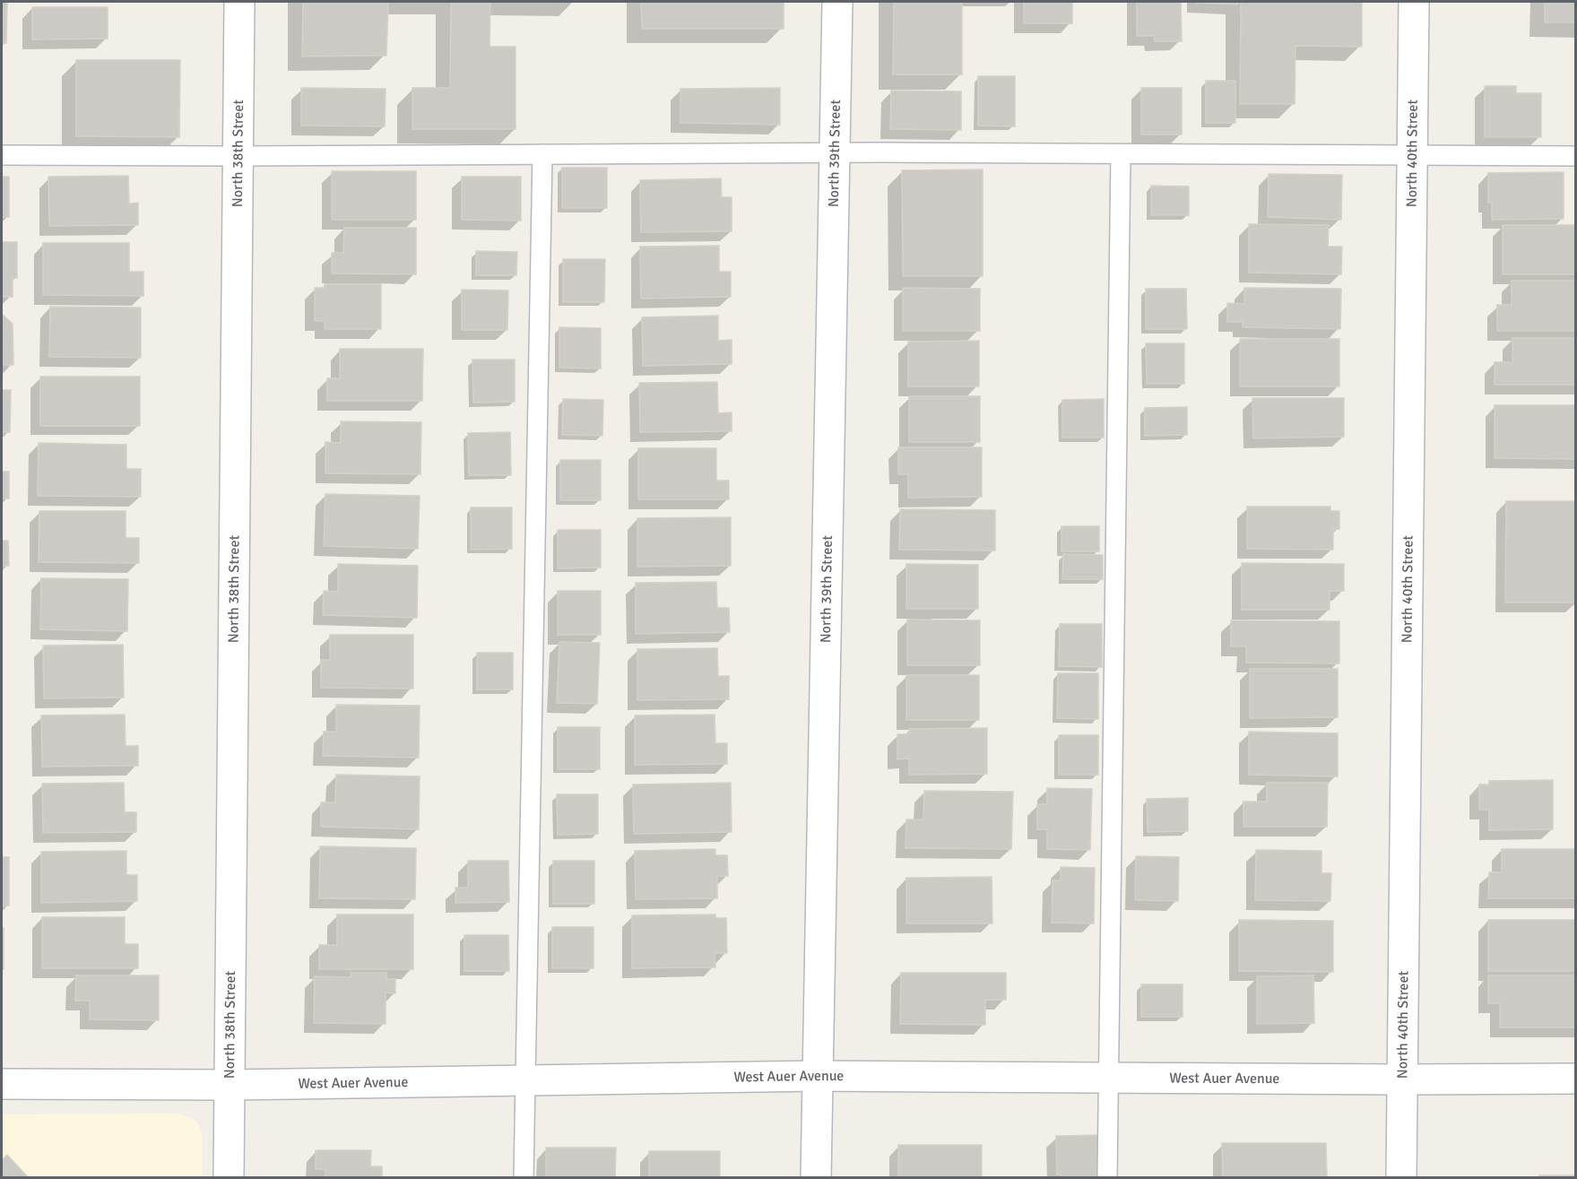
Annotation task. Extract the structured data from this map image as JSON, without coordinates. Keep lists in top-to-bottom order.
{
  "streets": {
    "street": [
      "North 38th Street",
      "North 39th Street",
      "North 40th Street",
      "West Auer Avenue"
    ]
  },
  "crossings": [
    ["North 38th Street", "West Auer Avenue"],
    ["North 39th Street", "West Auer Avenue"],
    ["North 40th Street", "West Auer Avenue"]
  ]
}
